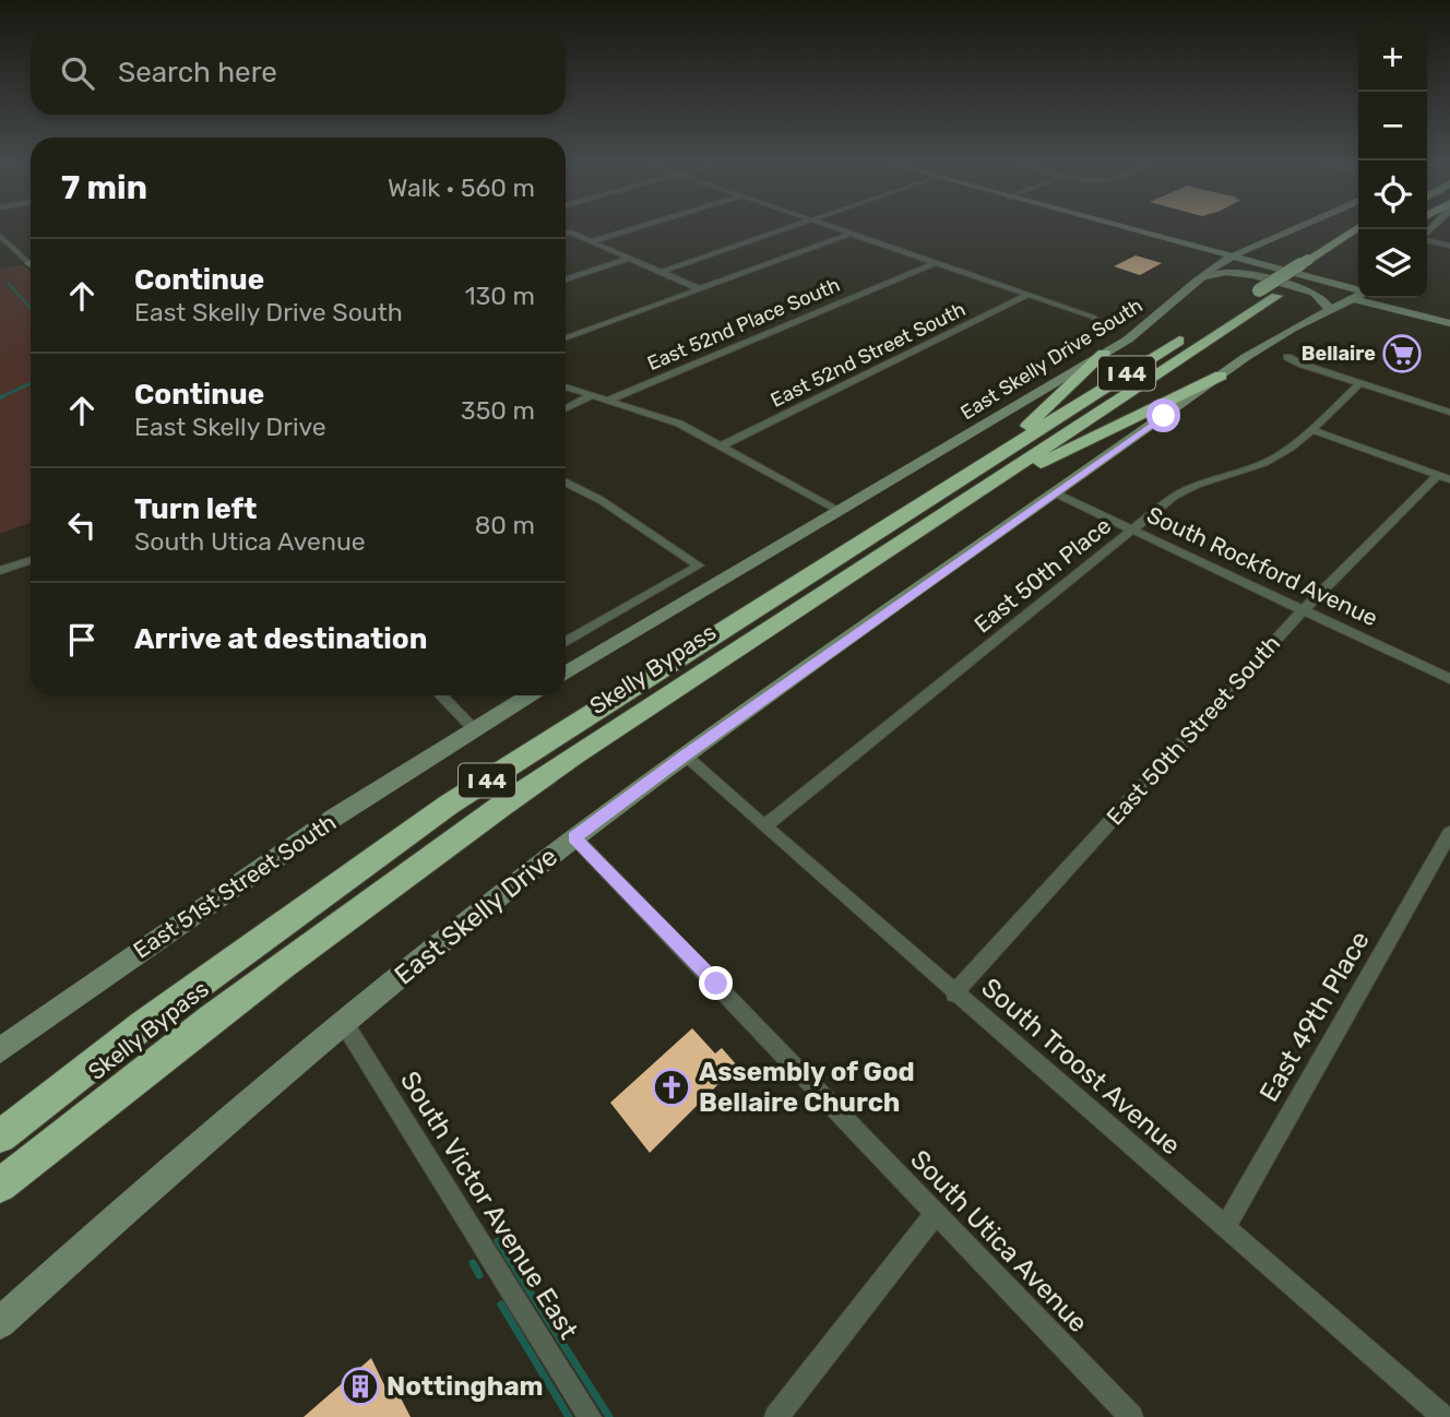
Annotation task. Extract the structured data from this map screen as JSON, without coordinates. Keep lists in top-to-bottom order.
{
  "streets": {
    "highway": ["I 44", "Skelly Bypass"],
    "main road": ["East Skelly Drive South", "East 51st Street South", "East Skelly Drive"],
    "street": [
      "East 52nd Place South",
      "East 52nd Street South",
      "South Rockford Avenue",
      "East 50th Place",
      "East 50th Street South",
      "East 49th Place",
      "South Troost Avenue",
      "South Victor Avenue East",
      "South Utica Avenue"
    ]
  },
  "crossings": [
    ["South Rockford Avenue", "East 50th Place"],
    ["South Rockford Avenue", "East 50th Street South"],
    ["South Rockford Avenue", "East Skelly Drive"],
    ["East 50th Place", "South Troost Avenue"],
    ["East 50th Street South", "South Troost Avenue"],
    ["East Skelly Drive", "South Troost Avenue"],
    ["East Skelly Drive", "South Victor Avenue East"],
    ["East Skelly Drive", "South Utica Avenue"],
    ["East 49th Place", "South Troost Avenue"]
  ],
  "places": {
    "supermarket": ["Bellaire"],
    "church": ["Assembly of God Bellaire Church"],
    "building": ["Nottingham"]
  },
  "page": {
    "map_buttons": ["+", "−"],
    "search": "Search here",
    "heading": ["7 min", "Walk · 560 m"],
    "list": [
      ["Continue", "East Skelly Drive South", "130 m"],
      ["Continue", "East Skelly Drive", "350 m"],
      ["Turn left", "South Utica Avenue", "80 m"],
      "Arrive at destination"
    ]
  }
}
